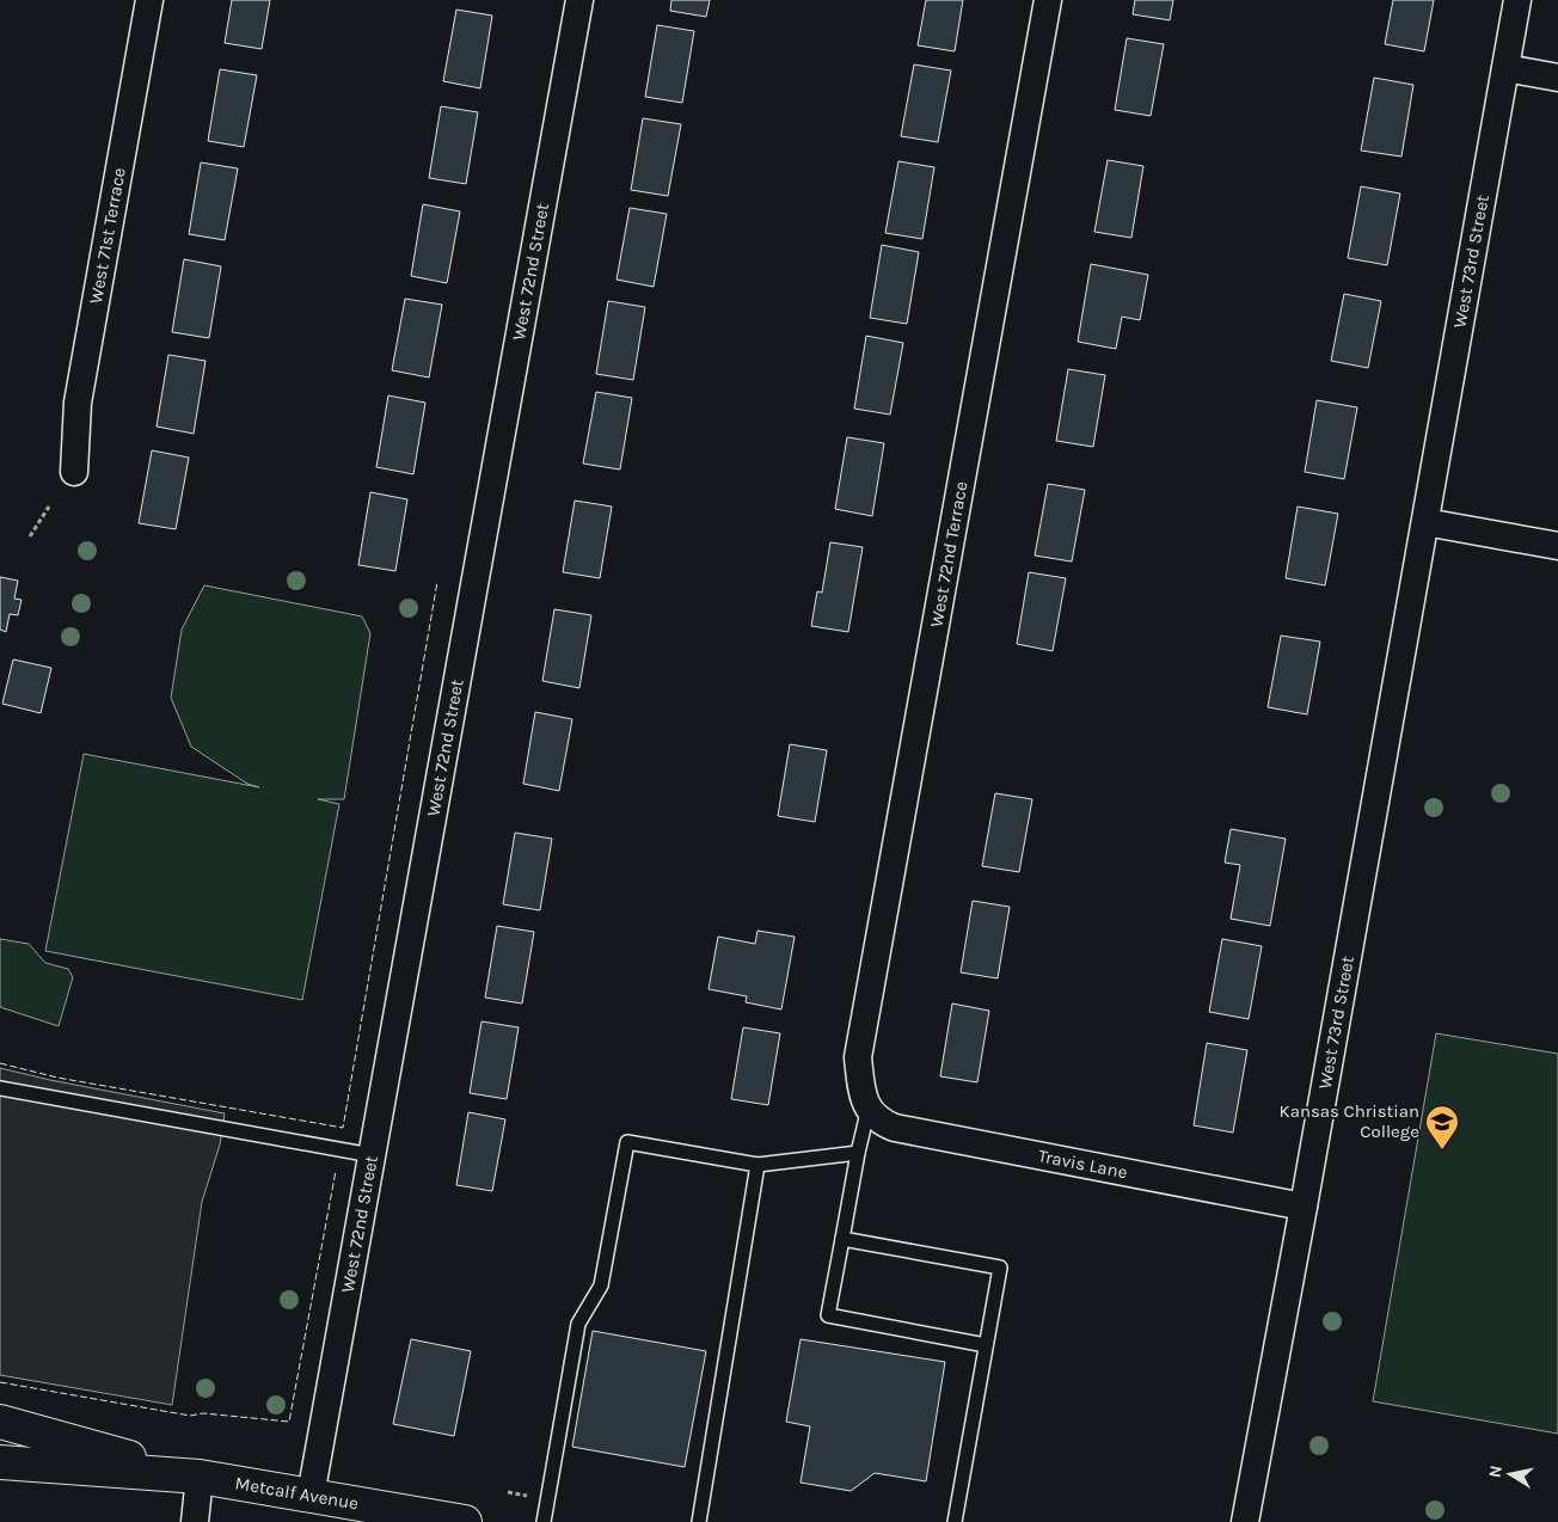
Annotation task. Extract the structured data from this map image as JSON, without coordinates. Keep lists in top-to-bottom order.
{
  "streets": {
    "main road": ["Metcalf Avenue"],
    "street": [
      "West 71st Terrace",
      "West 73rd Street",
      "West 72nd Street",
      "West 72nd Terrace",
      "Travis Lane"
    ]
  },
  "crossings": [
    ["West 73rd Street", "Travis Lane"],
    ["West 72nd Street", "Metcalf Avenue"],
    ["West 72nd Terrace", "Travis Lane"]
  ],
  "places": {
    "school or university": ["Kansas Christian College"]
  },
  "north": "left"
}
